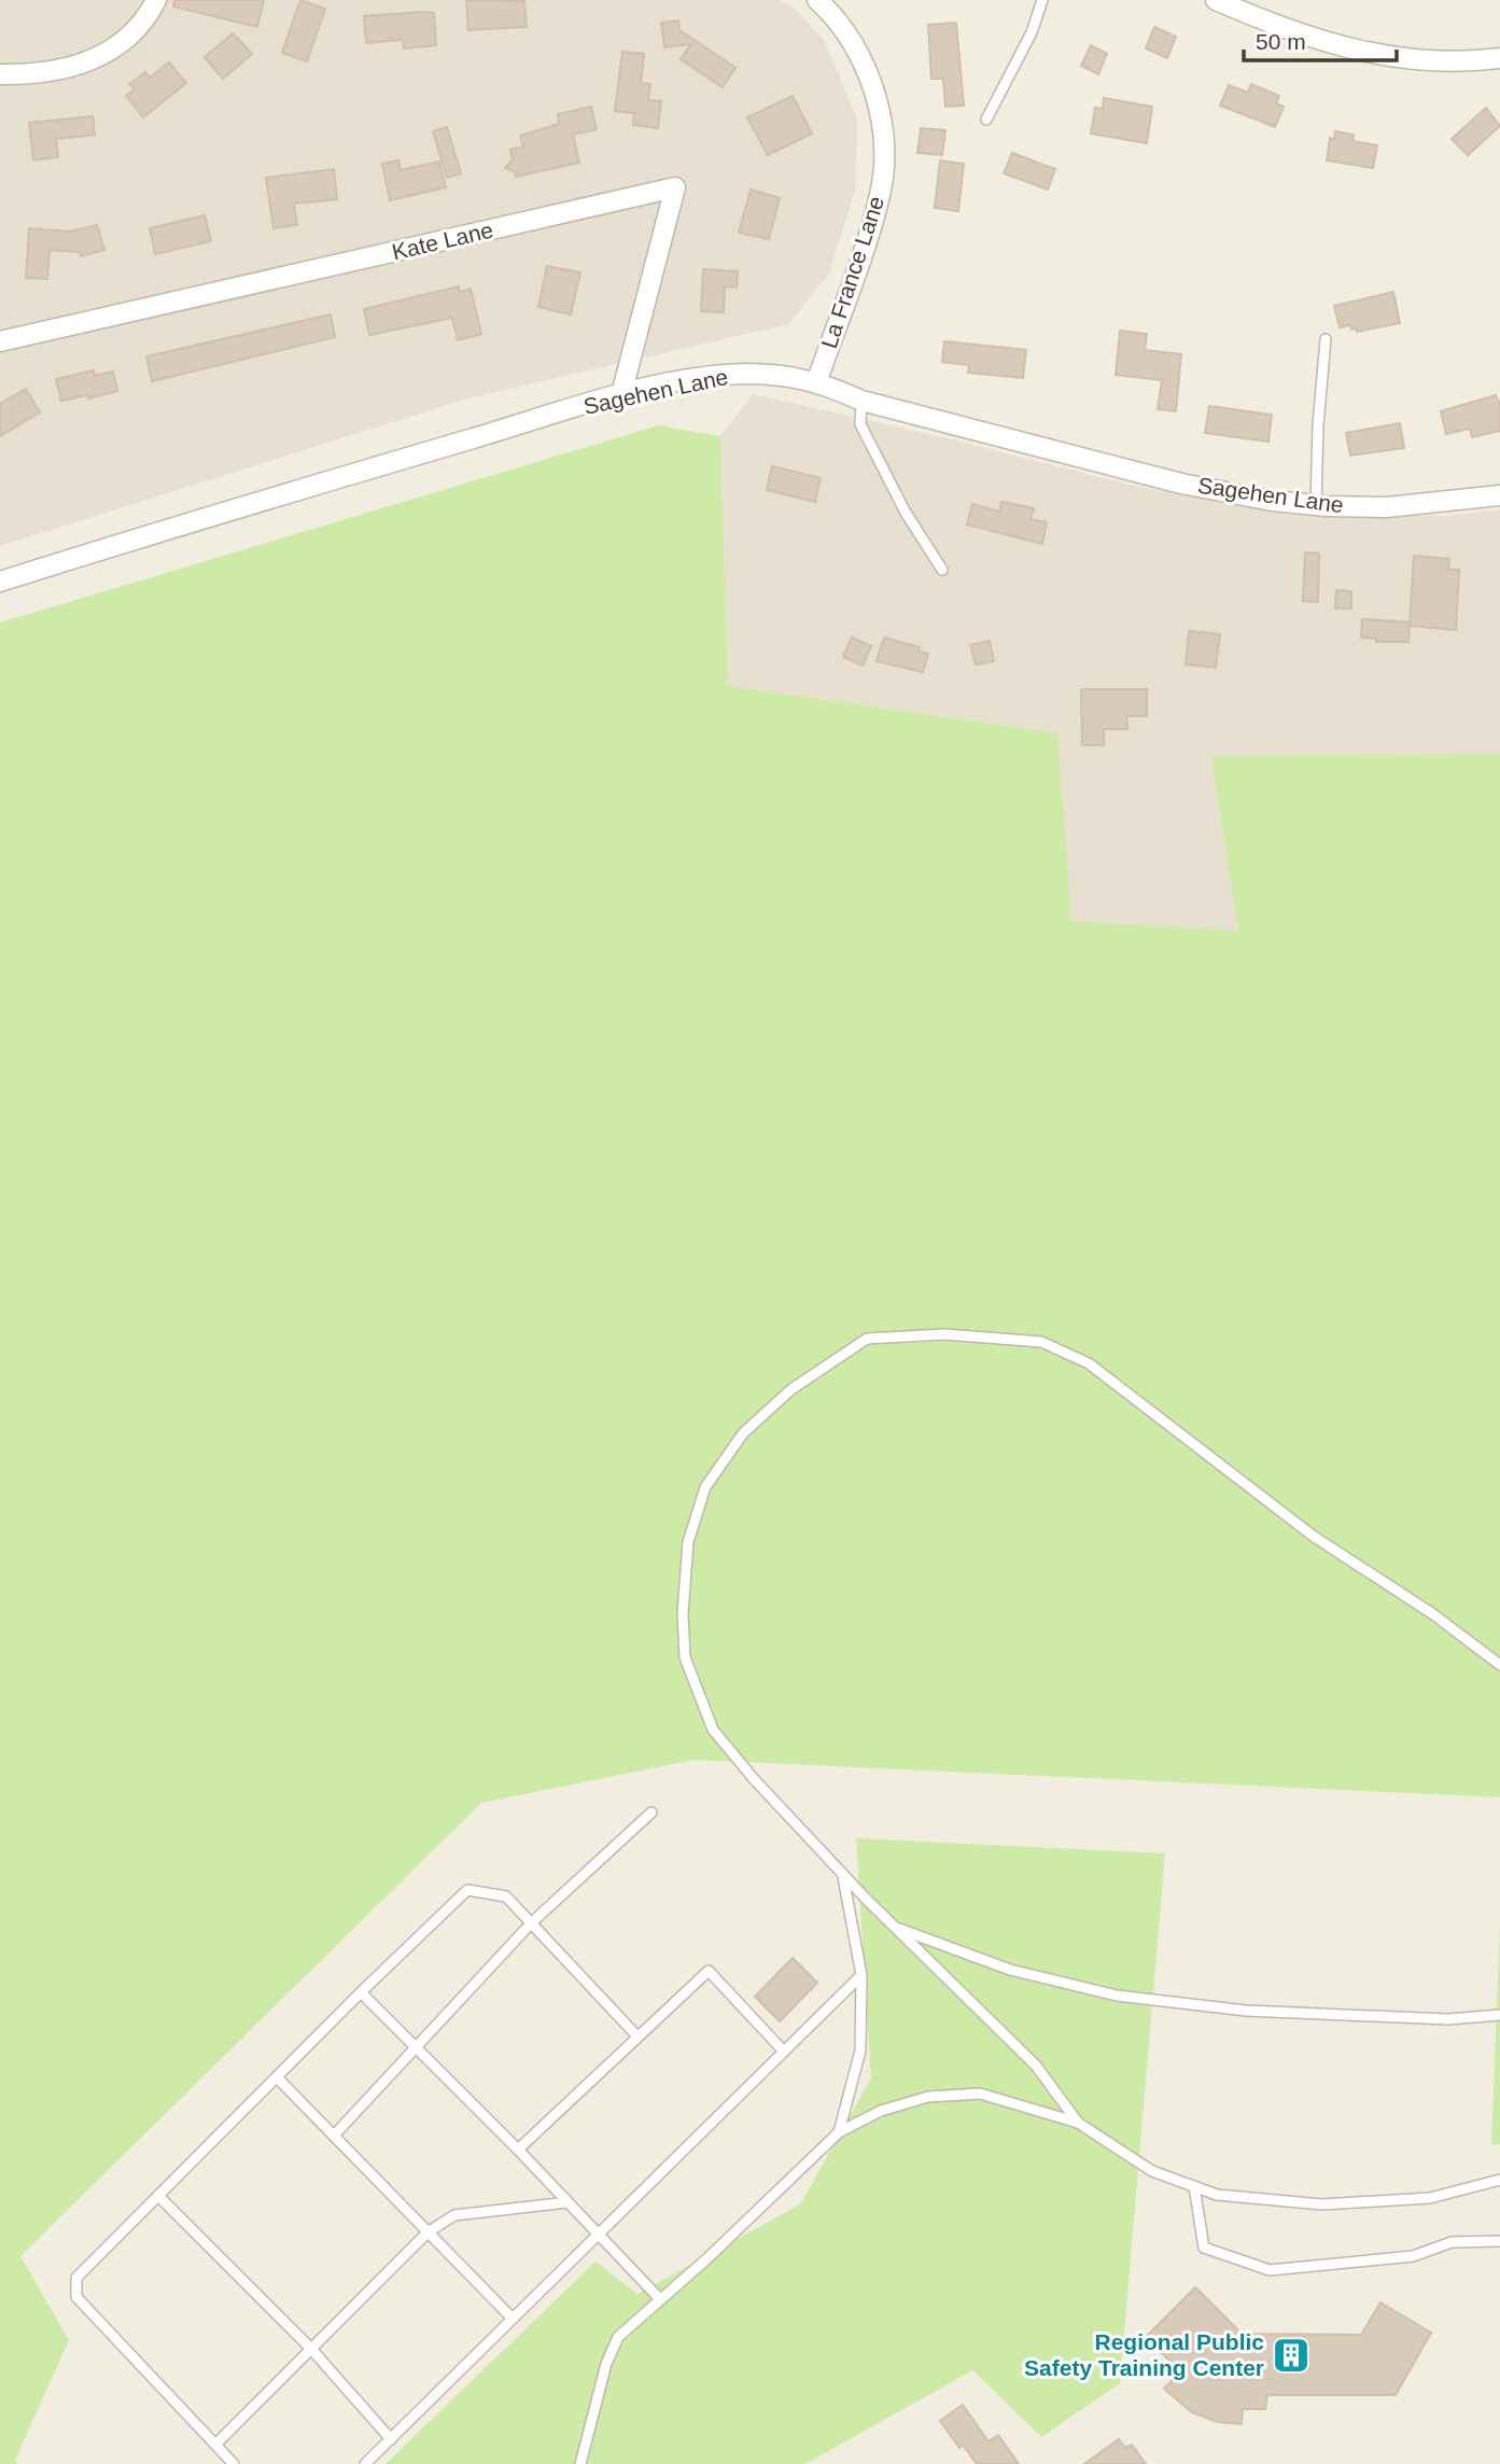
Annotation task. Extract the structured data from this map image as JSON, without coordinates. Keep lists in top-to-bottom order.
{
  "streets": {
    "street": ["Kate Lane", "La France Lane", "Sagehen Lane"]
  },
  "crossings": [
    ["Kate Lane", "Sagehen Lane"],
    ["La France Lane", "Sagehen Lane"]
  ],
  "places": {
    "building": ["Regional Public Safety Training Center"]
  },
  "scale_bar": "50 m"
}
